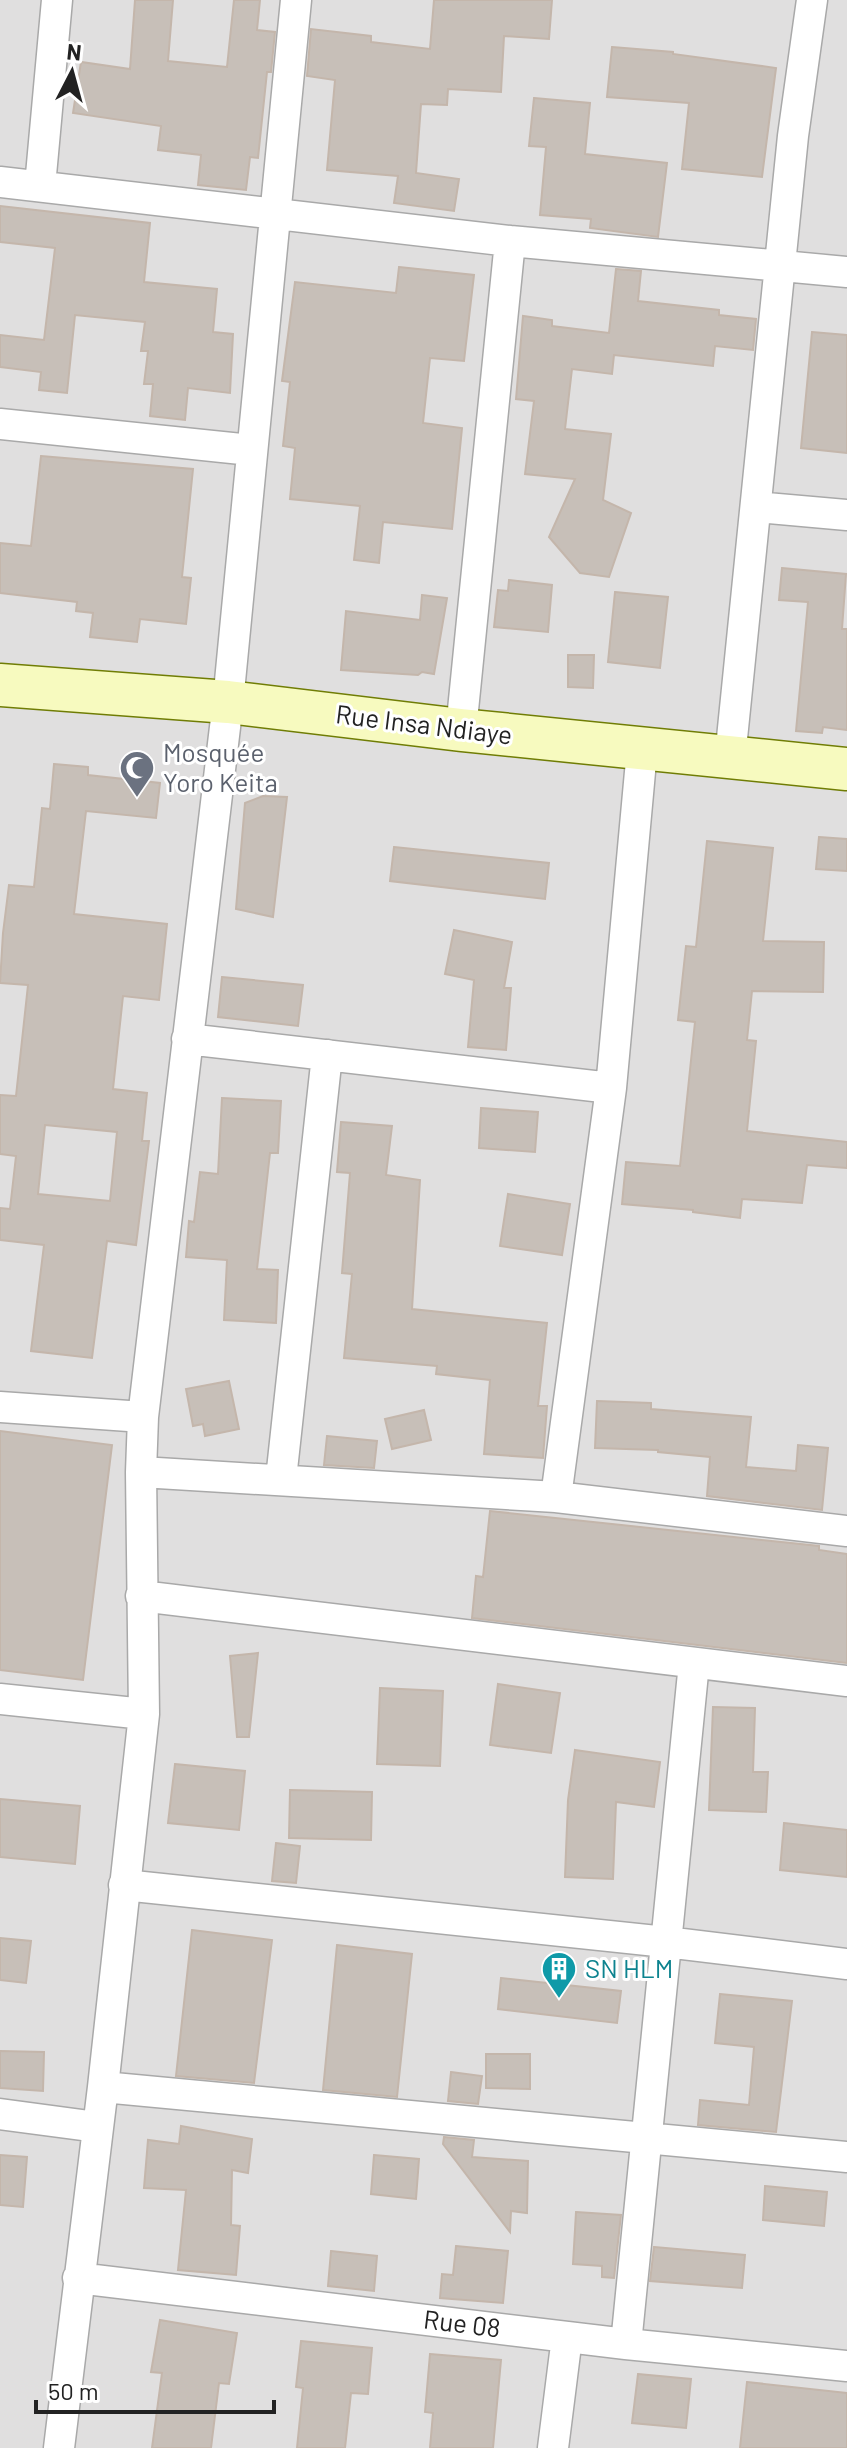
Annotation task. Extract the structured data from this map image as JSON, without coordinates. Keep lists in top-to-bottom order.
{
  "streets": {
    "main road": ["Rue Insa Ndiaye"],
    "street": ["Rue 08"]
  },
  "places": {
    "mosque": ["Mosquée Yoro Keita"],
    "building": ["SN HLM"]
  },
  "scale_bar": "50 m",
  "north": "top"
}
